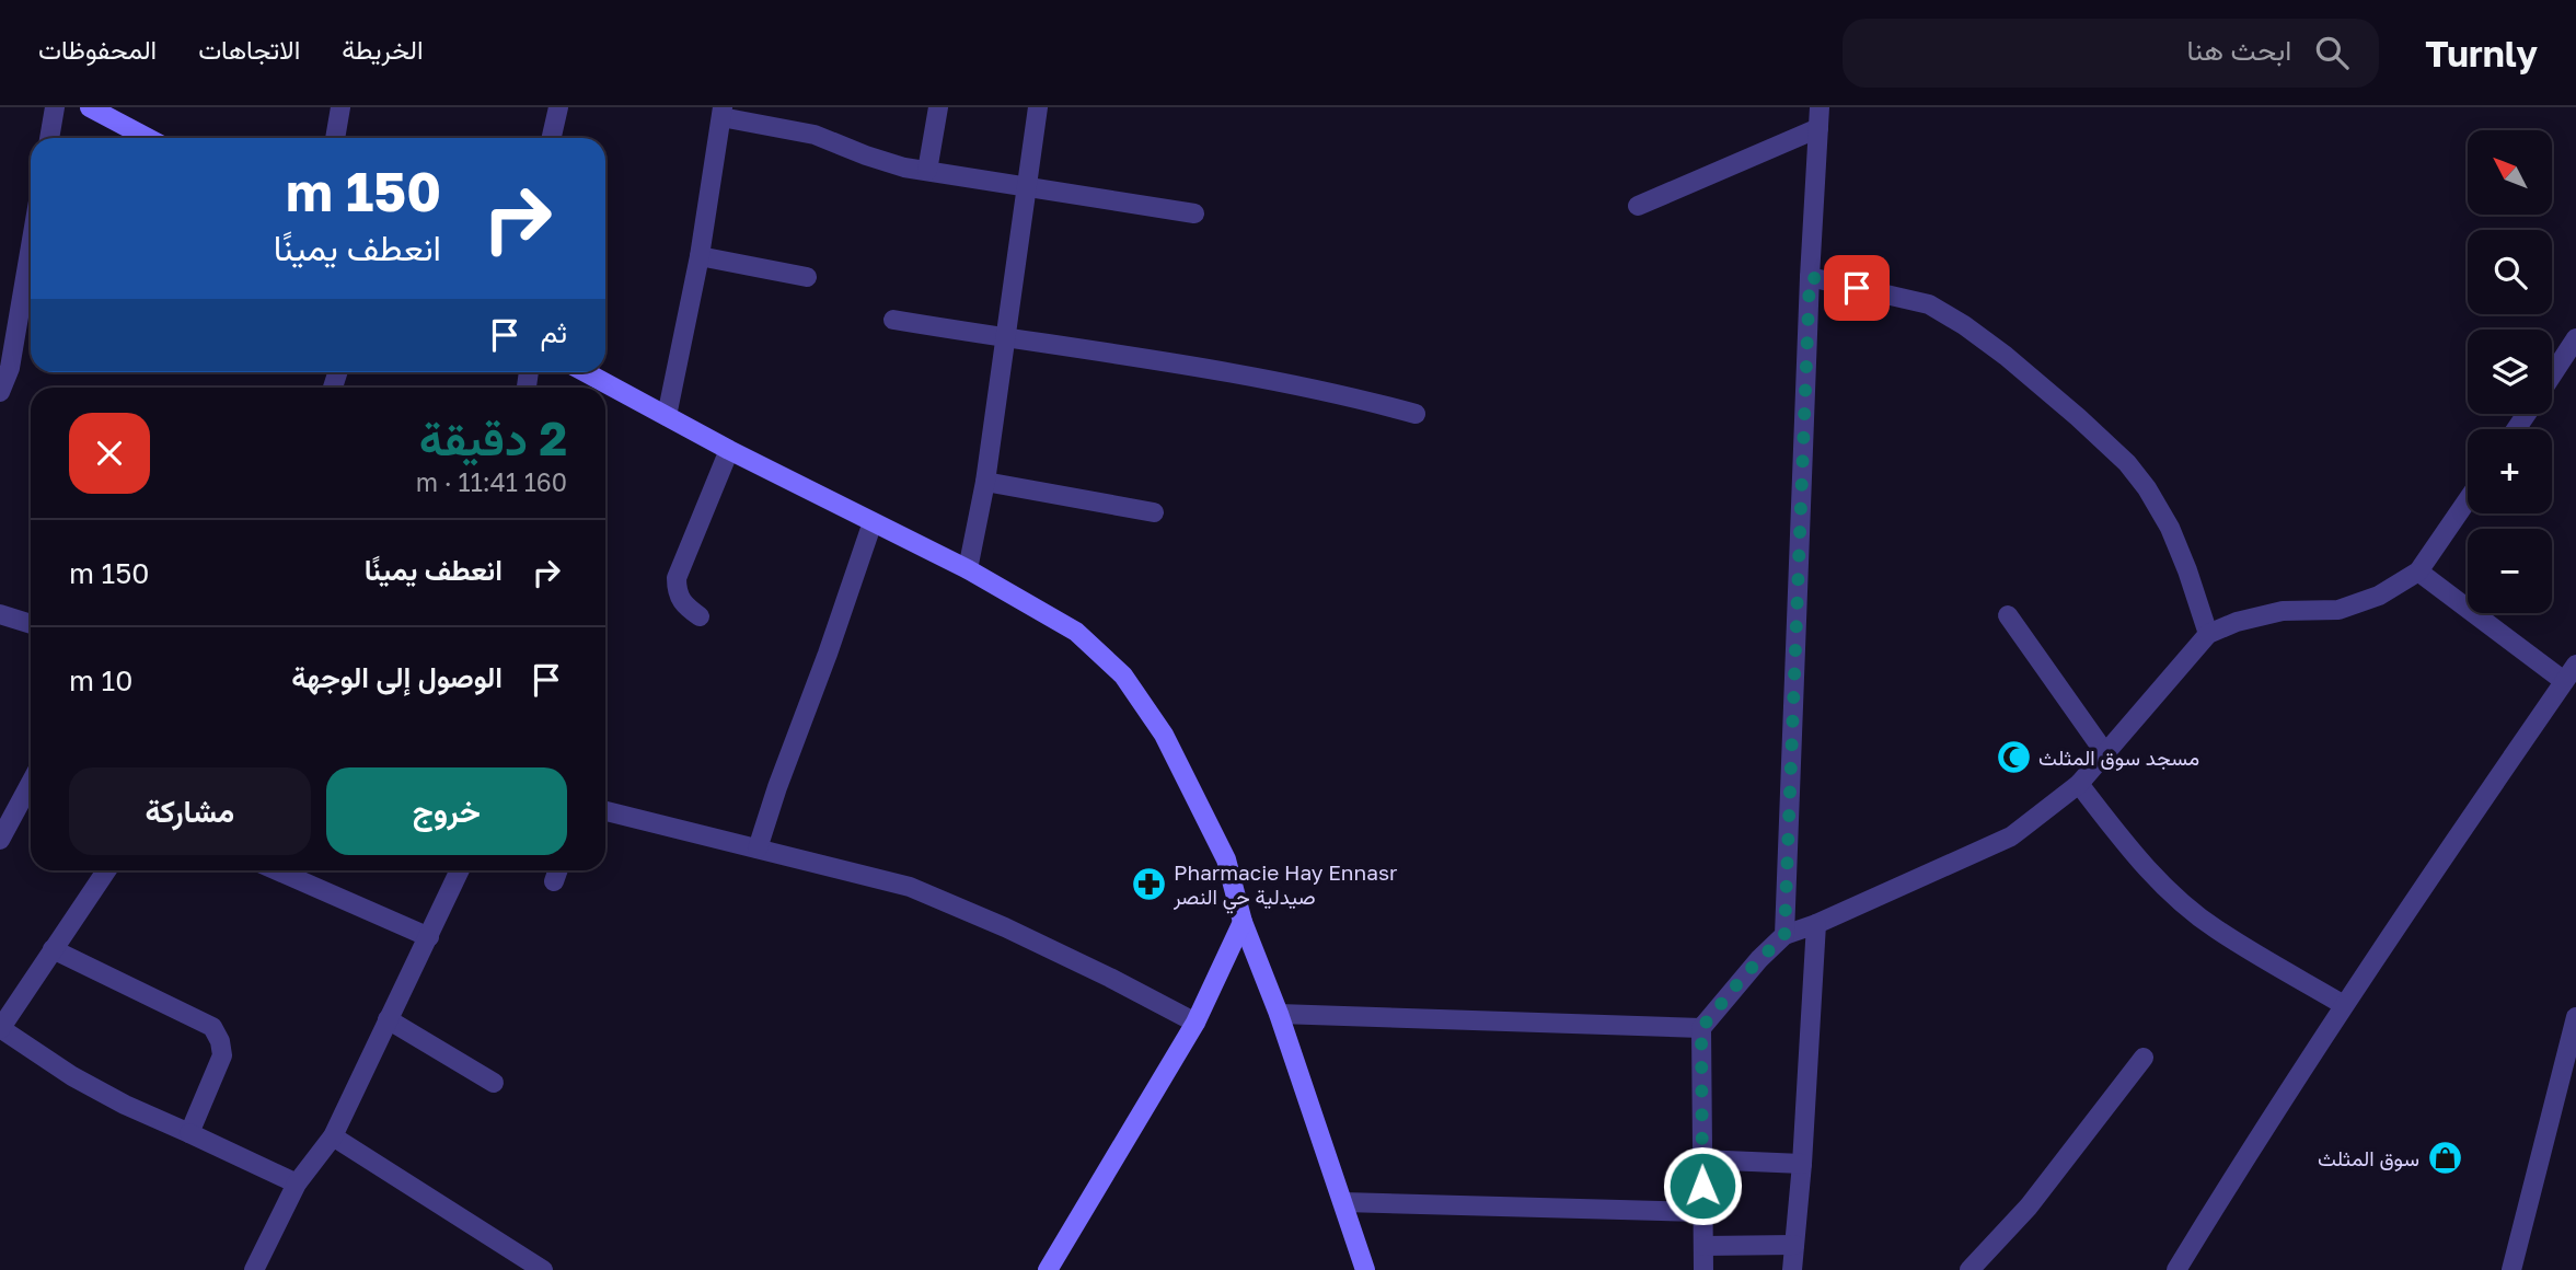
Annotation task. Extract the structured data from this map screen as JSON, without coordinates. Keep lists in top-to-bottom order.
{
  "places": {
    "mosque": ["مسجد سوق المثلث"],
    "pharmacy": ["Pharmacie Hay Ennasr صيدلية حي النصر"],
    "shop": ["سوق المثلث"]
  },
  "north": "top left",
  "page": {
    "header": "Turnly",
    "search": "ابحث هنا",
    "nav": ["الخريطة", "الاتجاهات", "المحفوظات"],
    "map_buttons": ["+", "−"],
    "turn": ["150 m", "انعطف يمينًا"],
    "then": "ثم",
    "heading": ["2 دقيقة", "160 m · 11:41"],
    "list": [
      {
        "name": "انعطف يمينًا",
        "value": "150 m"
      },
      {
        "name": "الوصول إلى الوجهة",
        "value": "10 m"
      }
    ],
    "buttons": ["خروج", "مشاركة"]
  }
}
